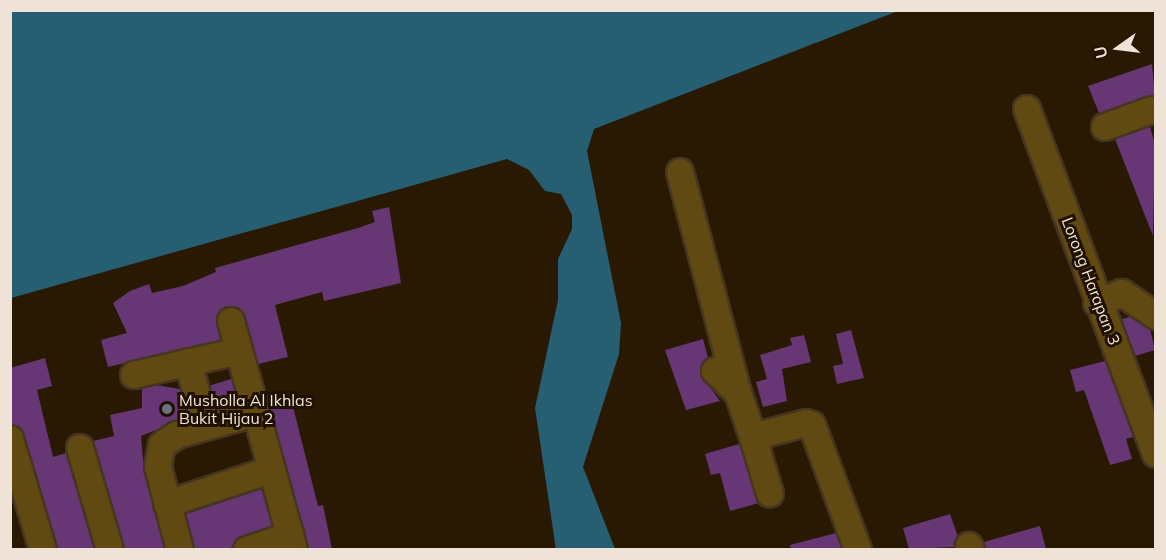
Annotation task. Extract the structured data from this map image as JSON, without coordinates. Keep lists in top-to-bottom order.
{
  "streets": {
    "street": ["Lorong Harapan 3"]
  },
  "places": ["Musholla Al Ikhlas Bukit Hijau 2"],
  "north": "left"
}
